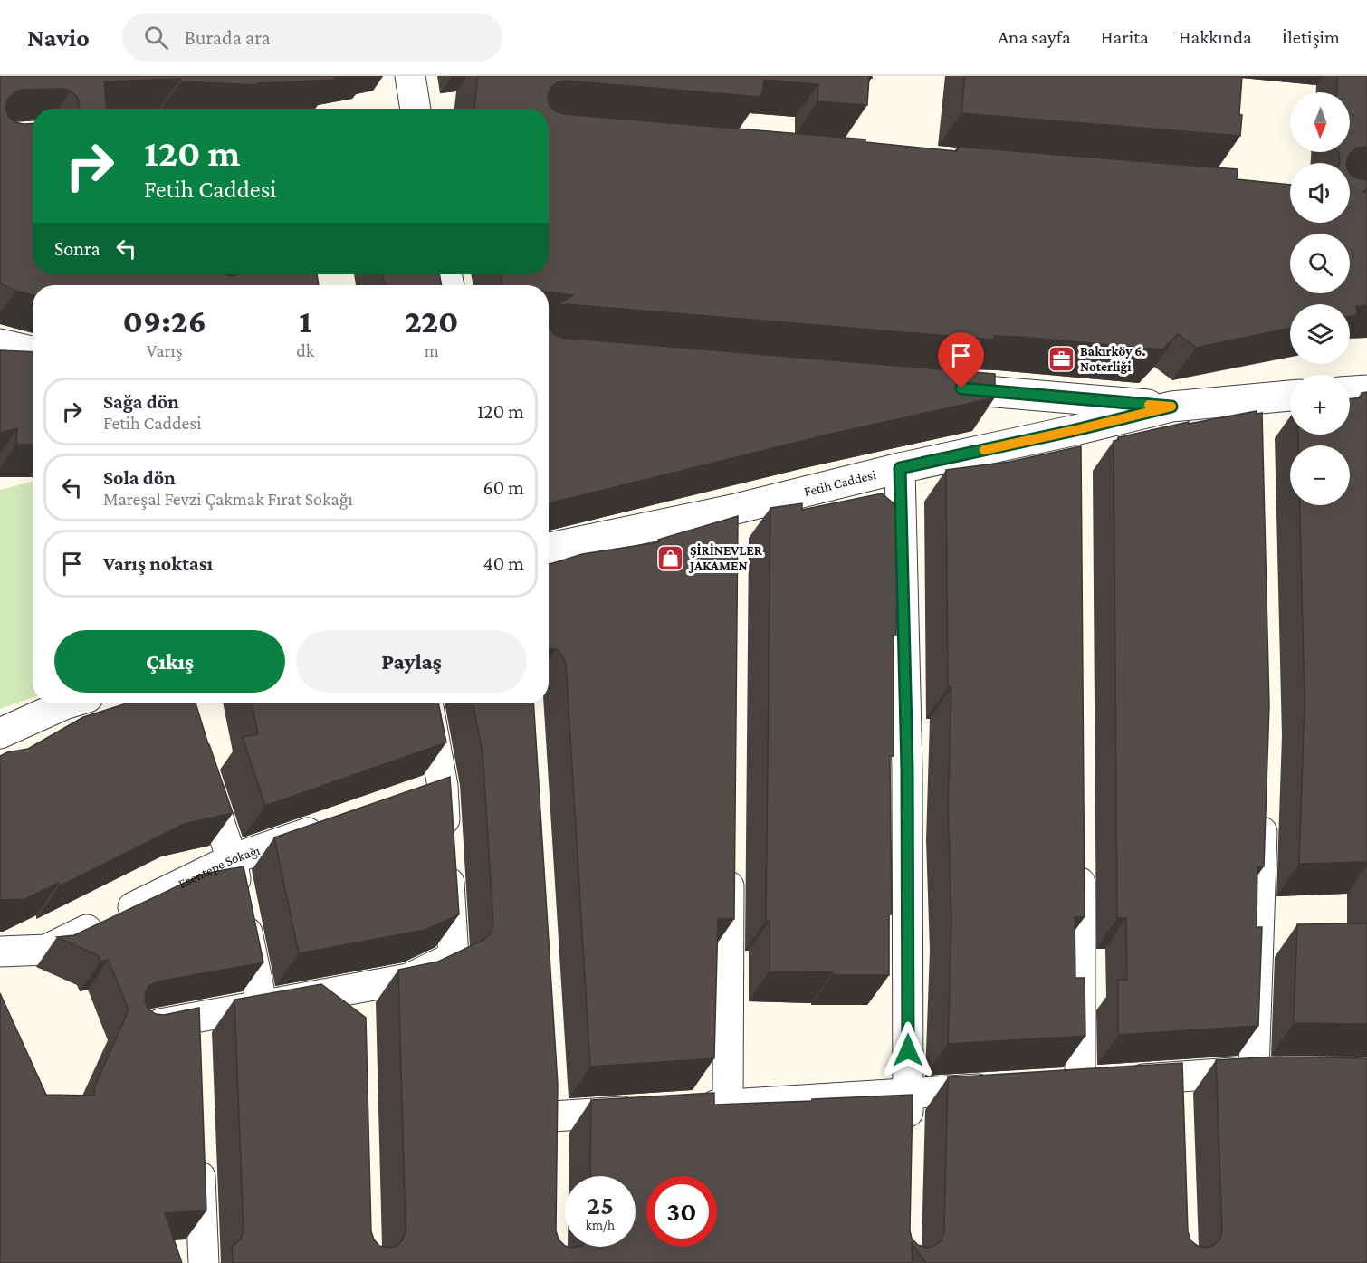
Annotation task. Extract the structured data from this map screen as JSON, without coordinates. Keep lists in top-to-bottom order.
{
  "streets": {
    "street": ["Fetih Caddesi", "Esentepe Sokağı"]
  },
  "places": {
    "office": ["Bakırköy 6. Noterliği"],
    "shop": ["ŞİRİNEVLER JAKAMEN"]
  },
  "north": "bottom",
  "page": {
    "header": "Navio",
    "search": "Burada ara",
    "nav": [
      "Ana sayfa",
      "Harita",
      "Hakkında",
      "İletişim"
    ],
    "map_buttons": ["+", "−"],
    "turn": ["120 m", "Fetih Caddesi"],
    "then": "Sonra",
    "eta": [
      "09:26",
      "Varış",
      "1",
      "dk",
      "220",
      "m"
    ],
    "list": [
      {
        "name": "Sağa dön",
        "note": "Fetih Caddesi",
        "value": "120 m"
      },
      {
        "name": "Sola dön",
        "note": "Mareşal Fevzi Çakmak Fırat Sokağı",
        "value": "60 m"
      },
      {
        "name": "Varış noktası",
        "value": "40 m"
      }
    ],
    "buttons": ["Çıkış", "Paylaş"],
    "speed": "25 km/h",
    "limit": "30"
  }
}
